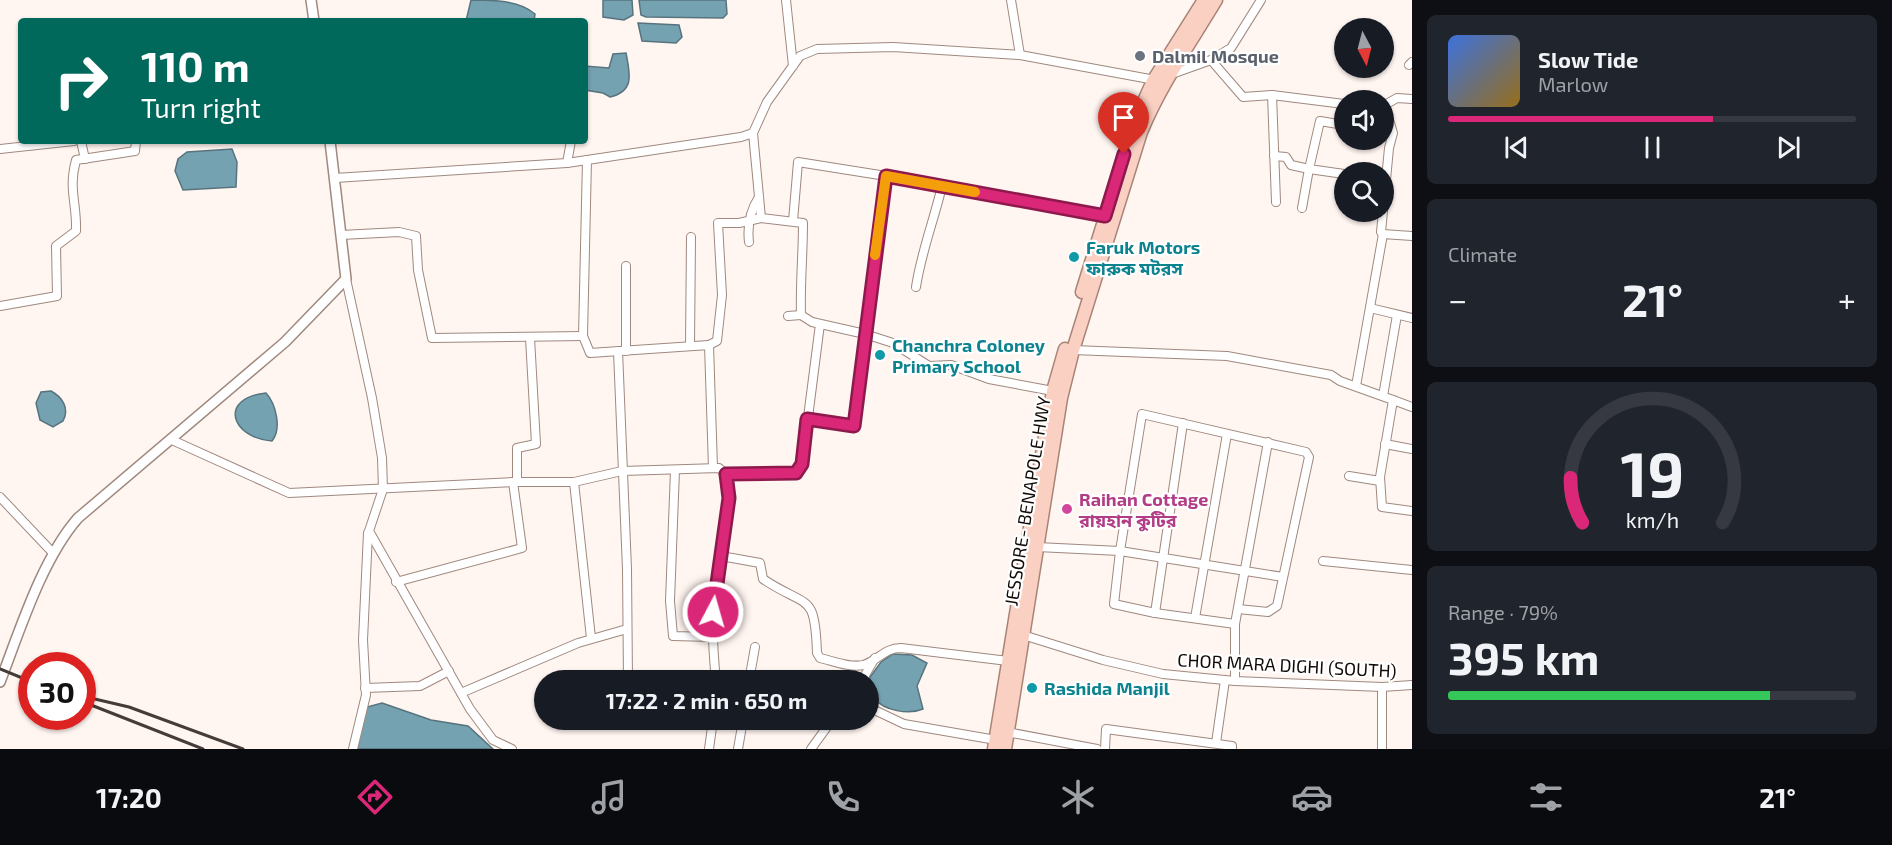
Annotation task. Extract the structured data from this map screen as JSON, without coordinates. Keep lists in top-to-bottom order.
{
  "streets": {
    "highway": ["JESSORE- BENAPOLE HWY"],
    "street": ["CHOR MARA DIGHI (SOUTH)"]
  },
  "crossings": [
    ["JESSORE- BENAPOLE HWY", "CHOR MARA DIGHI (SOUTH)"]
  ],
  "places": [
    "Dalmil Mosque",
    "Faruk Motors ফারুক মটরস",
    "Chanchra Coloney Primary School",
    "Raihan Cottage রায়হান কুটির",
    "Rashida Manjil"
  ],
  "north": "bottom",
  "page": {
    "turn": ["110 m", "Turn right"],
    "song": ["Slow Tide", "Marlow"],
    "tile": [
      "Climate",
      ["Range · 79%", "395 km"]
    ],
    "heat": ["−", "21°", "+"],
    "limit": "30",
    "trip": "17:22 · 2 min · 650 m",
    "tabs": ["17:20", "21°"],
    "gauge": ["19", "km/h"]
  }
}
